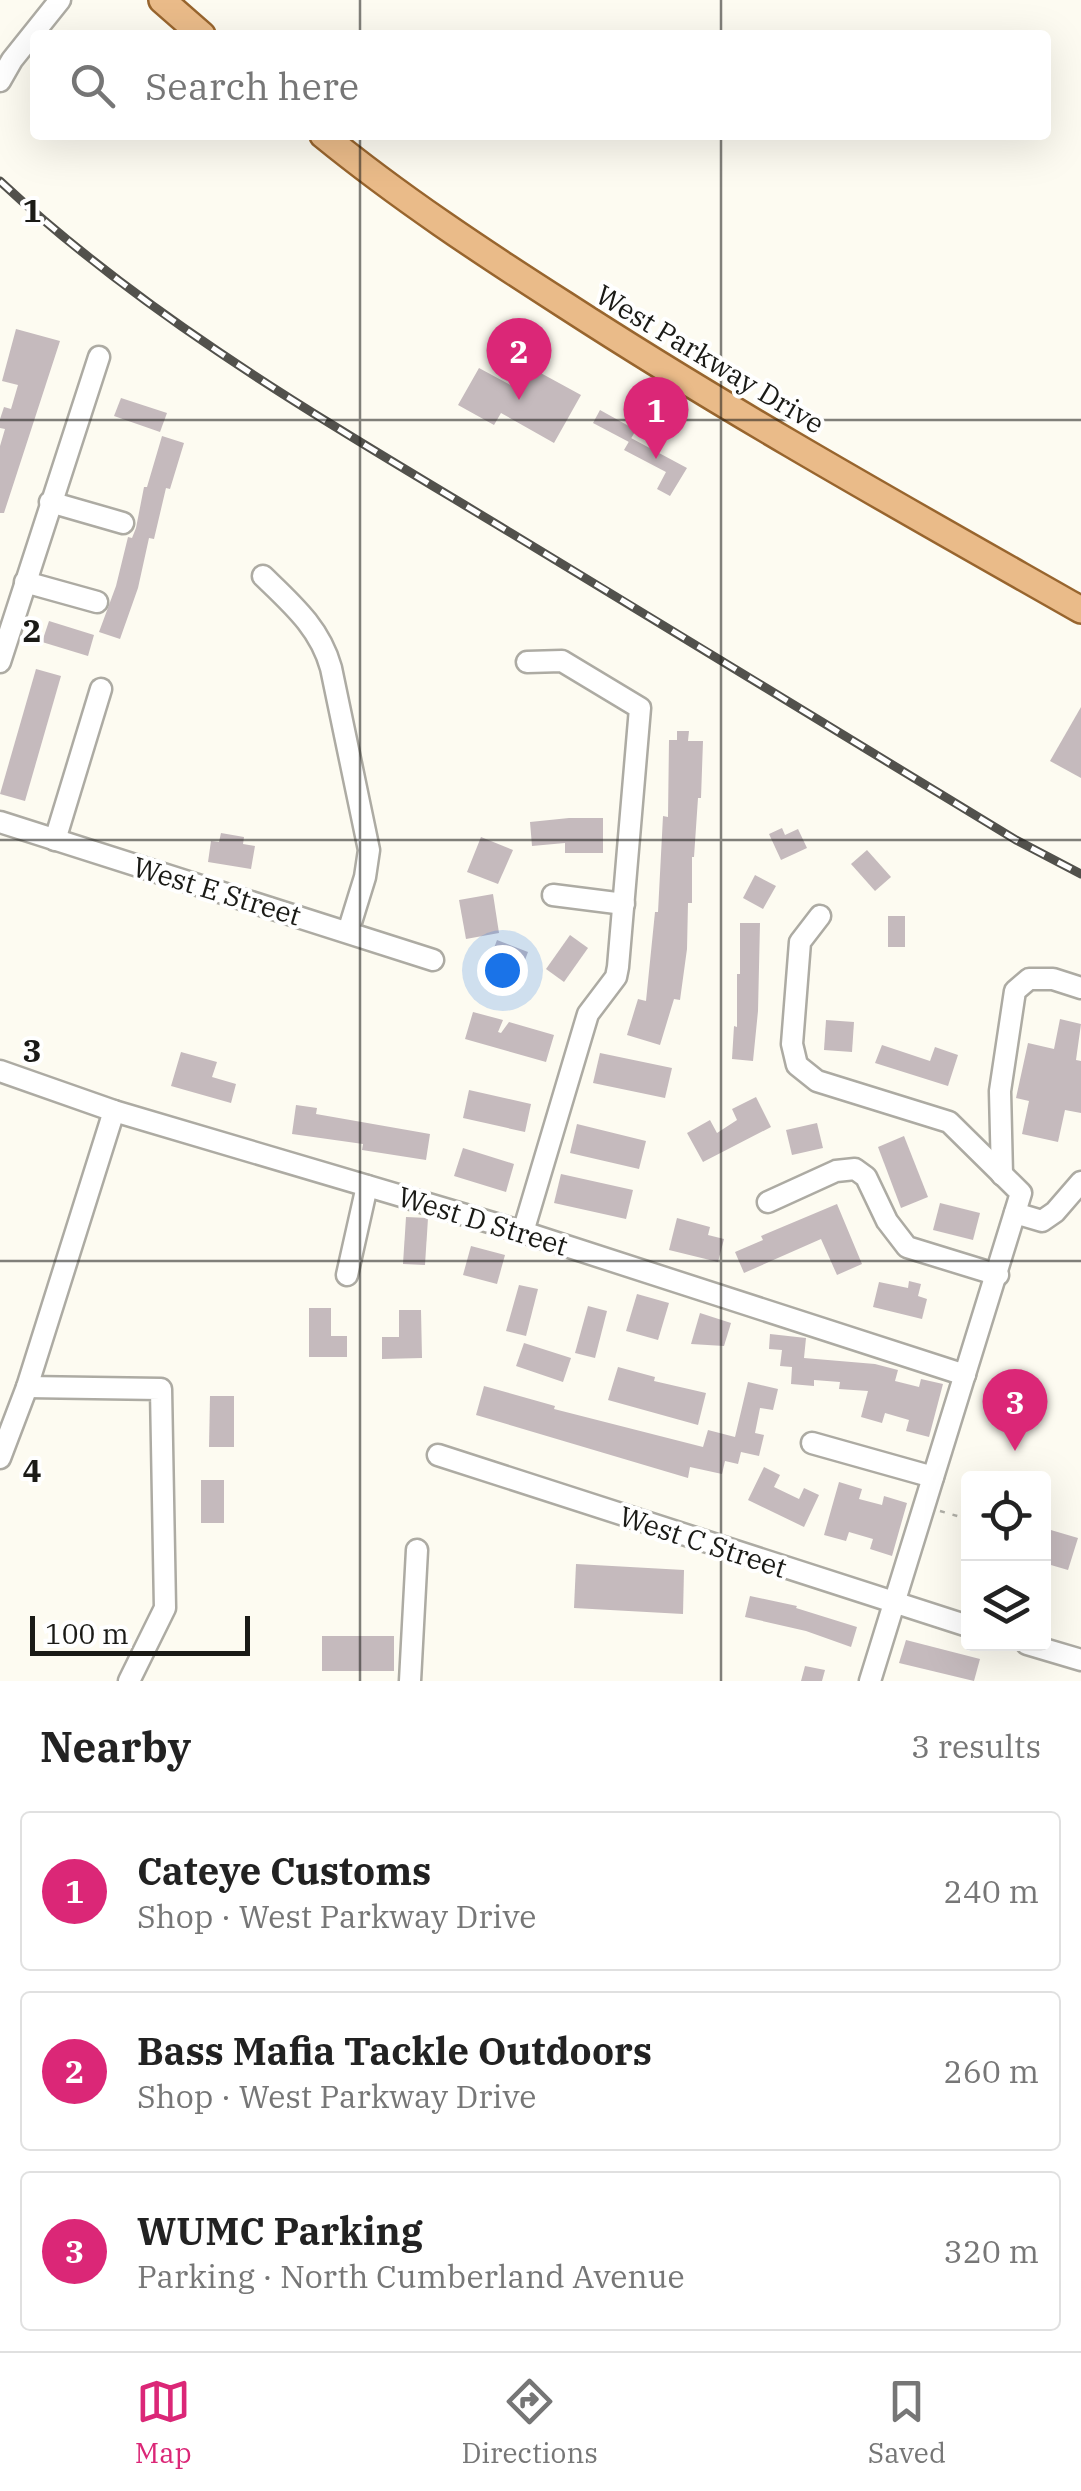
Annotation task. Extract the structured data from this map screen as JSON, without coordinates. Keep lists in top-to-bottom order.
{
  "streets": {
    "main road": ["West Parkway Drive"],
    "street": ["West E Street", "West D Street", "West C Street"]
  },
  "scale_bar": "100 m",
  "page": {
    "search": "Search here",
    "pins": ["2", "1", "3"],
    "scale": "100 m",
    "heading": ["Nearby", "3 results"],
    "list": [
      {
        "mark": "1",
        "name": "Cateye Customs",
        "note": "Shop · West Parkway Drive",
        "value": "240 m"
      },
      {
        "mark": "2",
        "name": "Bass Mafia Tackle Outdoors",
        "note": "Shop · West Parkway Drive",
        "value": "260 m"
      },
      {
        "mark": "3",
        "name": "WUMC Parking",
        "note": "Parking · North Cumberland Avenue",
        "value": "320 m"
      }
    ],
    "nav": ["Map", "Directions", "Saved"]
  },
  "grid": {
    "rows": [
      "1",
      "2",
      "3",
      "4"
    ]
  }
}
